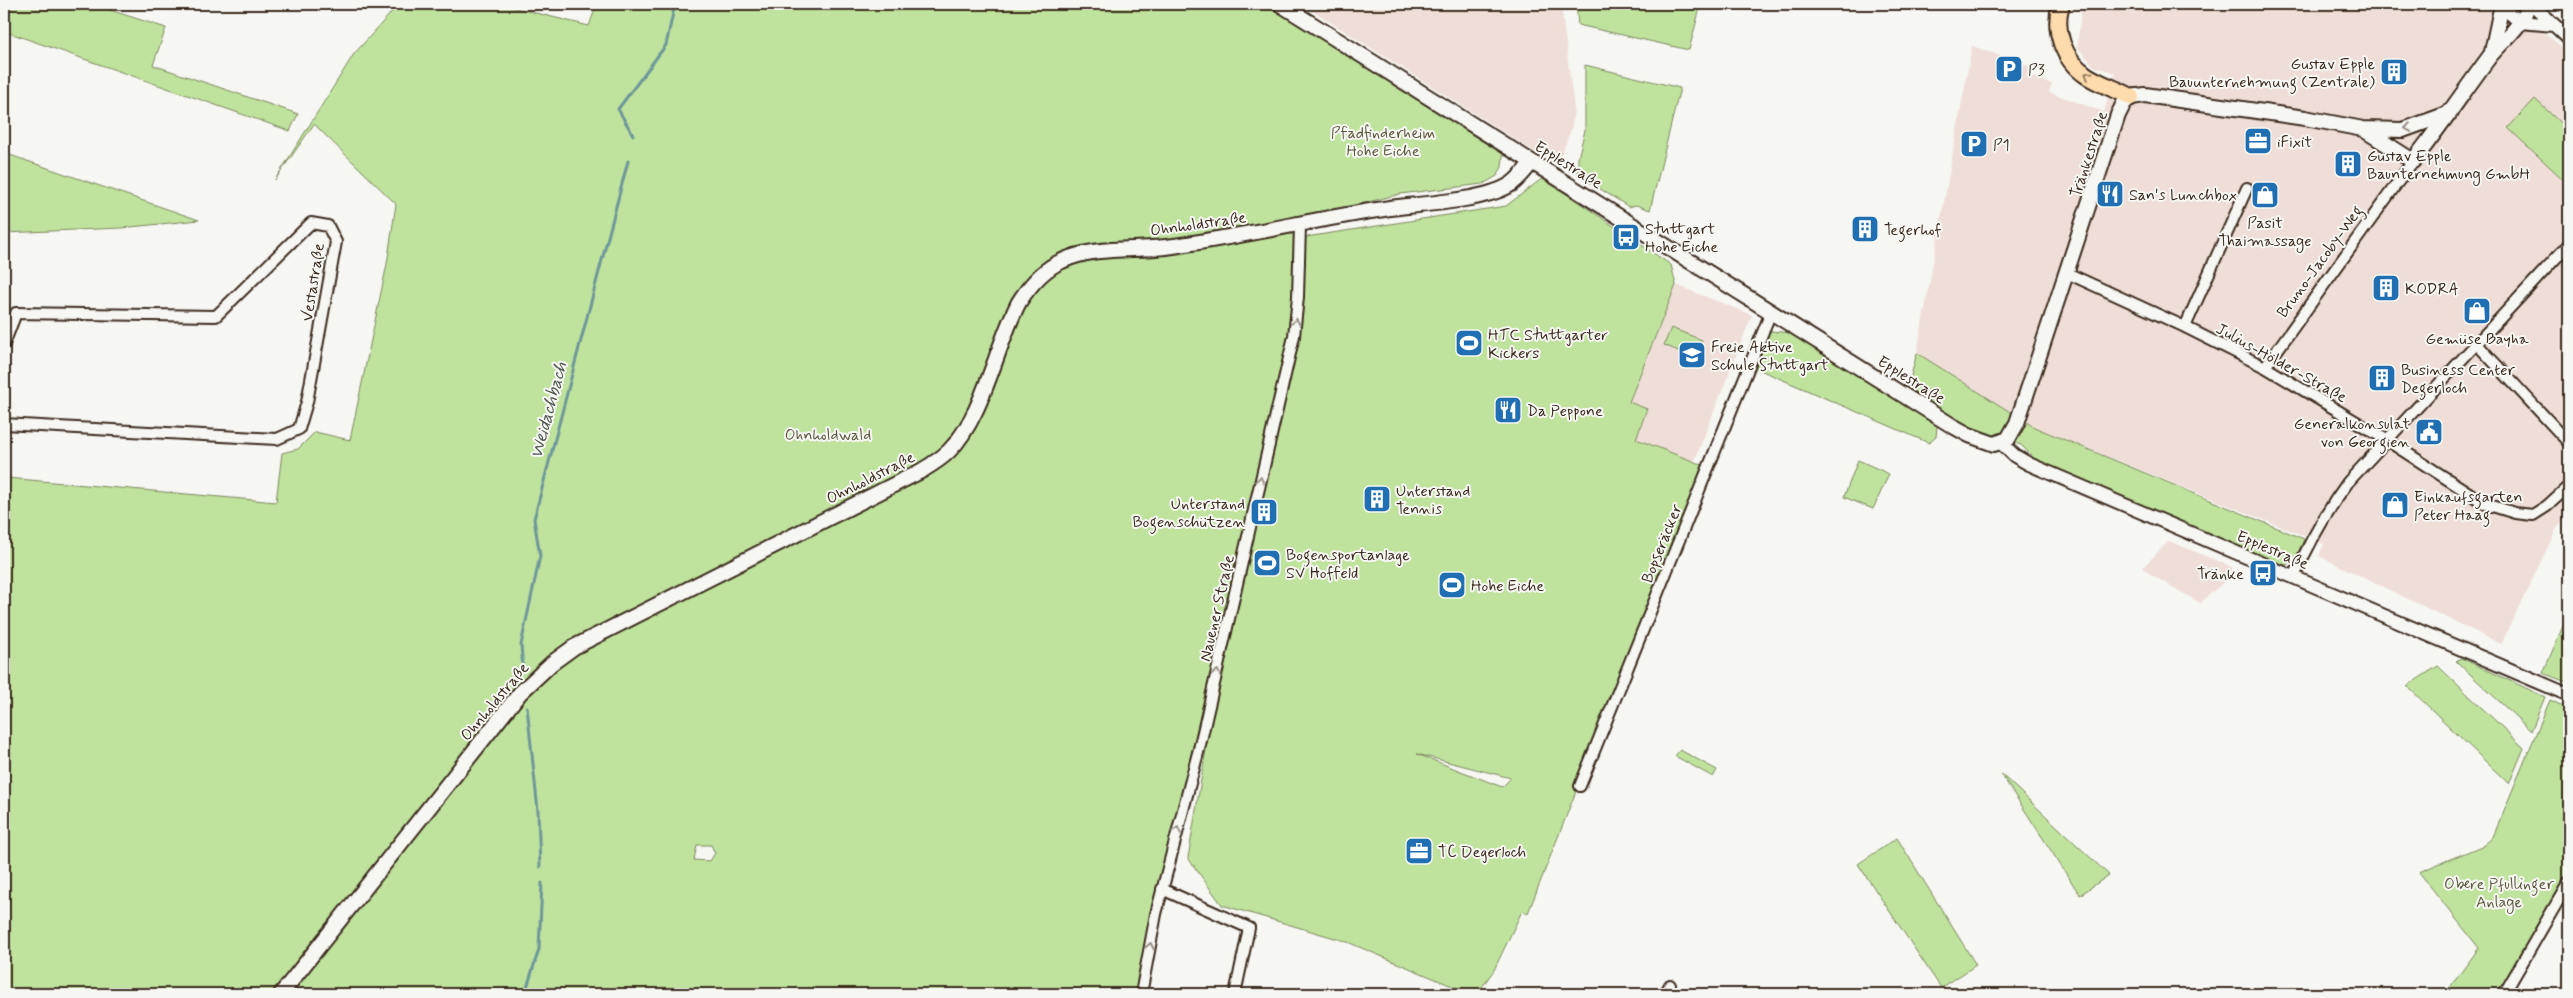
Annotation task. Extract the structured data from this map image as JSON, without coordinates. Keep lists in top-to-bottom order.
{
  "streets": {
    "main road": [
      "Tränkestraße",
      "Epplestraße",
      "Ohnholdstraße",
      "Bruno-Jacoby-Weg"
    ],
    "street": [
      "Vestastraße",
      "Julius-Hölder-Straße",
      "Bopseräcker",
      "Nauener Straße"
    ]
  },
  "crossings": [
    ["Tränkestraße", "Epplestraße"],
    ["Tränkestraße", "Julius-Hölder-Straße"],
    ["Epplestraße", "Ohnholdstraße"],
    ["Epplestraße", "Bopseräcker"],
    ["Ohnholdstraße", "Nauener Straße"],
    ["Bruno-Jacoby-Weg", "Julius-Hölder-Straße"]
  ],
  "one_way": ["Nauener Straße"],
  "water": ["Weidachbach"],
  "parks": ["Pfadfinderheim Hohe Eiche", "Ohnholdwald", "Obere Pfullinger Anlage"],
  "places": {
    "parking": ["P3", "P1"],
    "building": [
      "Gustav Epple Bauunternehmung (Zentrale)",
      "Gustav Epple Baunternehmung GmbH",
      "Tegerhof",
      "KODRA",
      "Business Center Degerloch",
      "Unterstand Tennis",
      "Unterstand Bogenschützen"
    ],
    "office": ["iFixit", "TC Degerloch"],
    "restaurant": ["San's Lunchbox", "Da Peppone"],
    "shop": ["Pasit Thaimassage", "Gemüse Bayha", "Einkaufsgarten Peter Haag"],
    "bus stop": ["Stuttgart Hohe Eiche", "Tränke"],
    "sports": ["HTC Stuttgarter Kickers", "Bogensportanlage SV Hoffeld", "Hohe Eiche"],
    "school or university": ["Freie Aktive Schule Stuttgart"],
    "public building": ["Generalkonsulat von Georgien"]
  }
}
